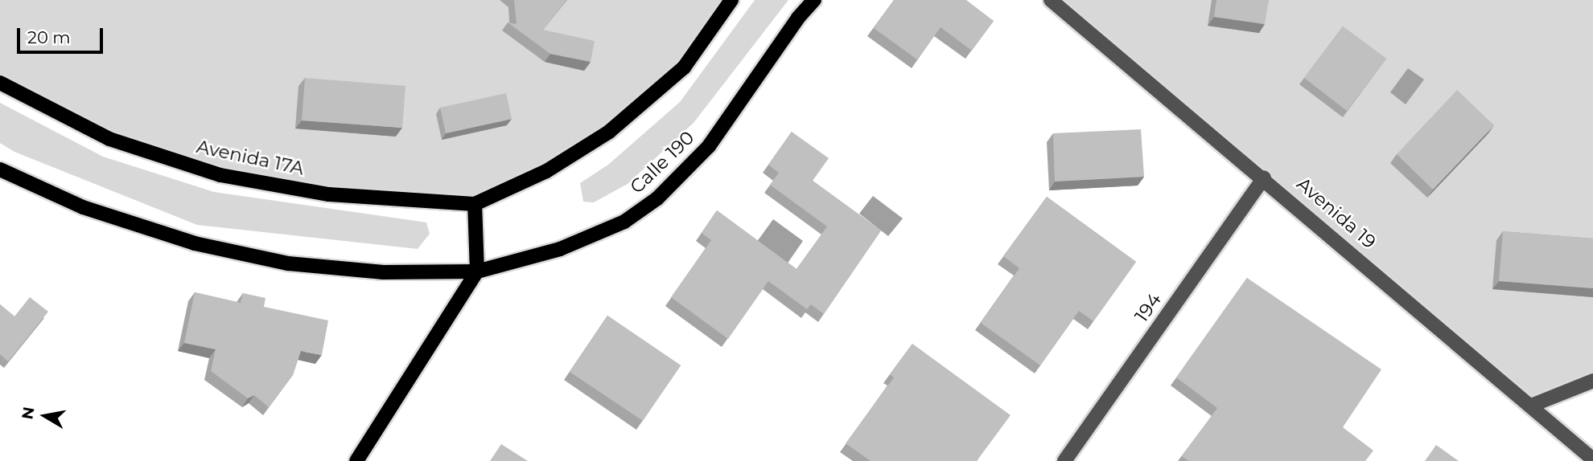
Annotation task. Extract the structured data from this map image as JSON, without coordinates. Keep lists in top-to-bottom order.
{
  "streets": {
    "main road": ["Avenida 17A", "Calle 190"],
    "street": ["Avenida 19", "194"]
  },
  "crossings": [
    ["Avenida 19", "194"]
  ],
  "scale_bar": "20 m",
  "north": "left"
}
